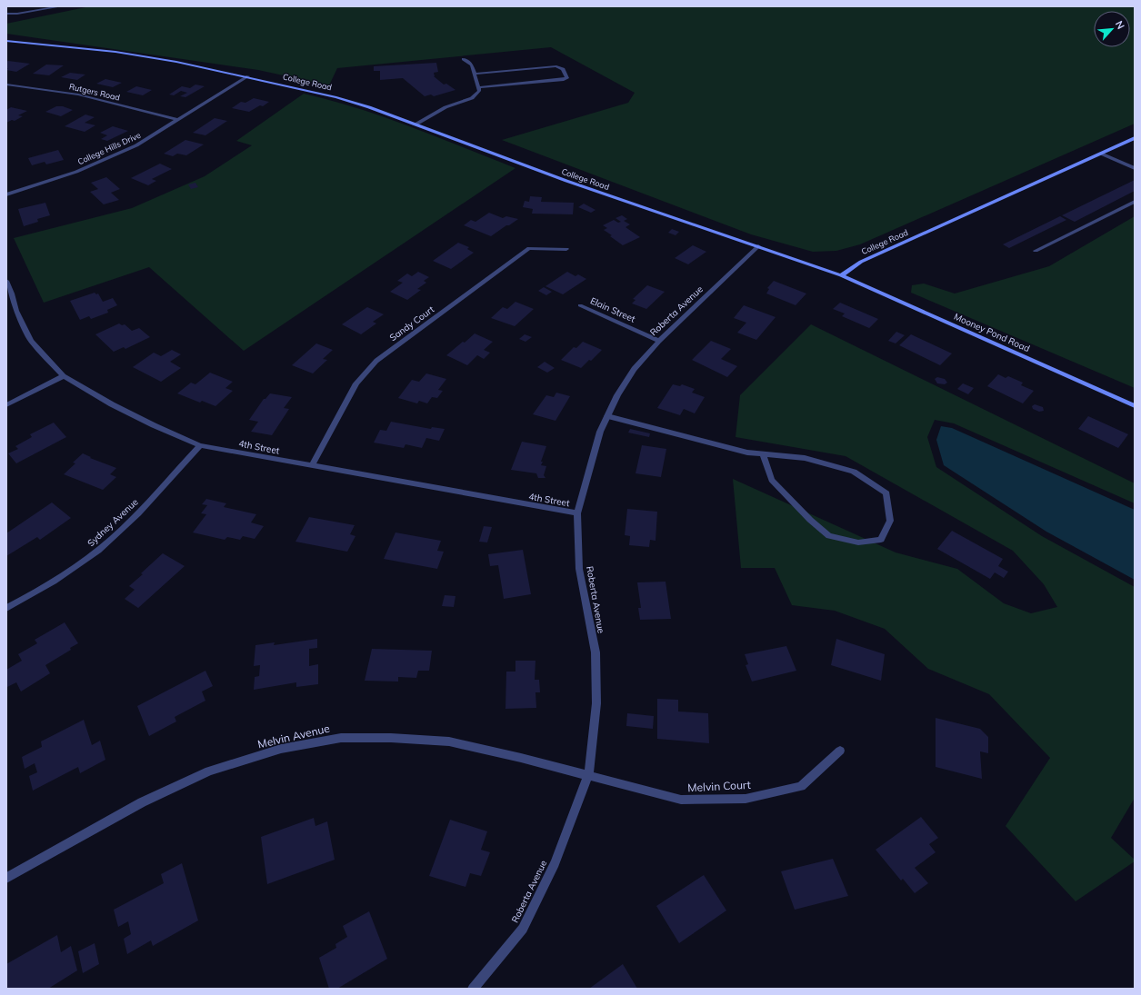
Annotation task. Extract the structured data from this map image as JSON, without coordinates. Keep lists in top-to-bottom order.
{
  "streets": {
    "street": [
      "College Road",
      "Rutgers Road",
      "College Hills Drive",
      "Elain Street",
      "Roberta Avenue",
      "Sandy Court",
      "Mooney Pond Road",
      "4th Street",
      "Sydney Avenue",
      "Melvin Avenue",
      "Melvin Court"
    ]
  },
  "crossings": [
    ["College Road", "College Hills Drive"],
    ["College Road", "Roberta Avenue"],
    ["College Road", "Mooney Pond Road"],
    ["Rutgers Road", "College Hills Drive"],
    ["Elain Street", "Roberta Avenue"],
    ["Roberta Avenue", "4th Street"],
    ["Roberta Avenue", "Melvin Avenue"],
    ["Roberta Avenue", "Melvin Court"],
    ["Sandy Court", "4th Street"],
    ["4th Street", "Sydney Avenue"],
    ["Melvin Avenue", "Melvin Court"]
  ],
  "north": "top right"
}
